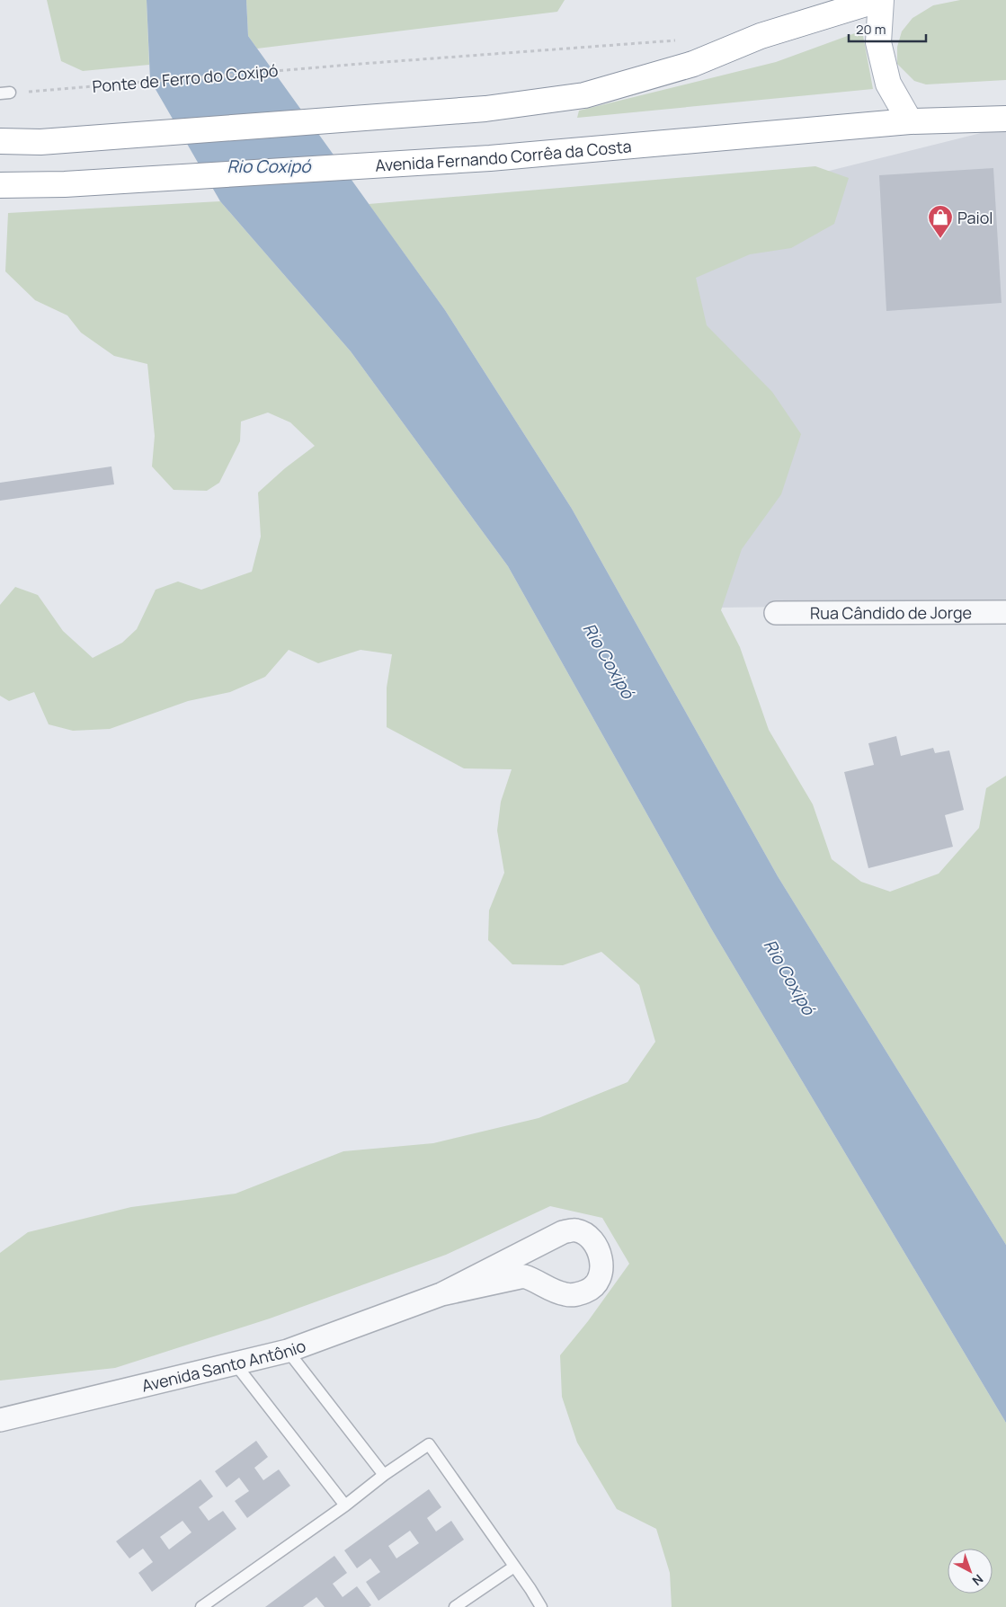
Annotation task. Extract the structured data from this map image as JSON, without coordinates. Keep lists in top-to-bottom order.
{
  "streets": {
    "main road": ["Avenida Fernando Corrêa da Costa"],
    "street": ["Rua Cândido de Jorge", "Avenida Santo Antônio"],
    "path": ["Ponte de Ferro do Coxipó"]
  },
  "water": ["Rio Coxipó"],
  "places": {
    "shop": ["Paiol"]
  },
  "scale_bar": "20 m",
  "north": "bottom right"
}
